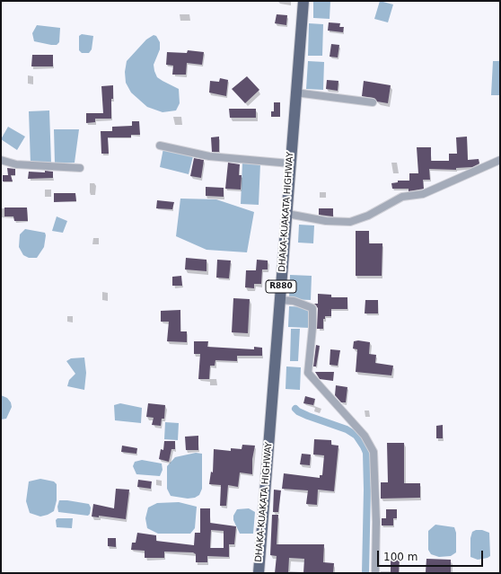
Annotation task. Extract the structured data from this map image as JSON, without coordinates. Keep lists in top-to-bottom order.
{
  "streets": {
    "main road": ["DHAKA-KUAKATA HIGHWAY", "R880"]
  },
  "scale_bar": "100 m"
}
